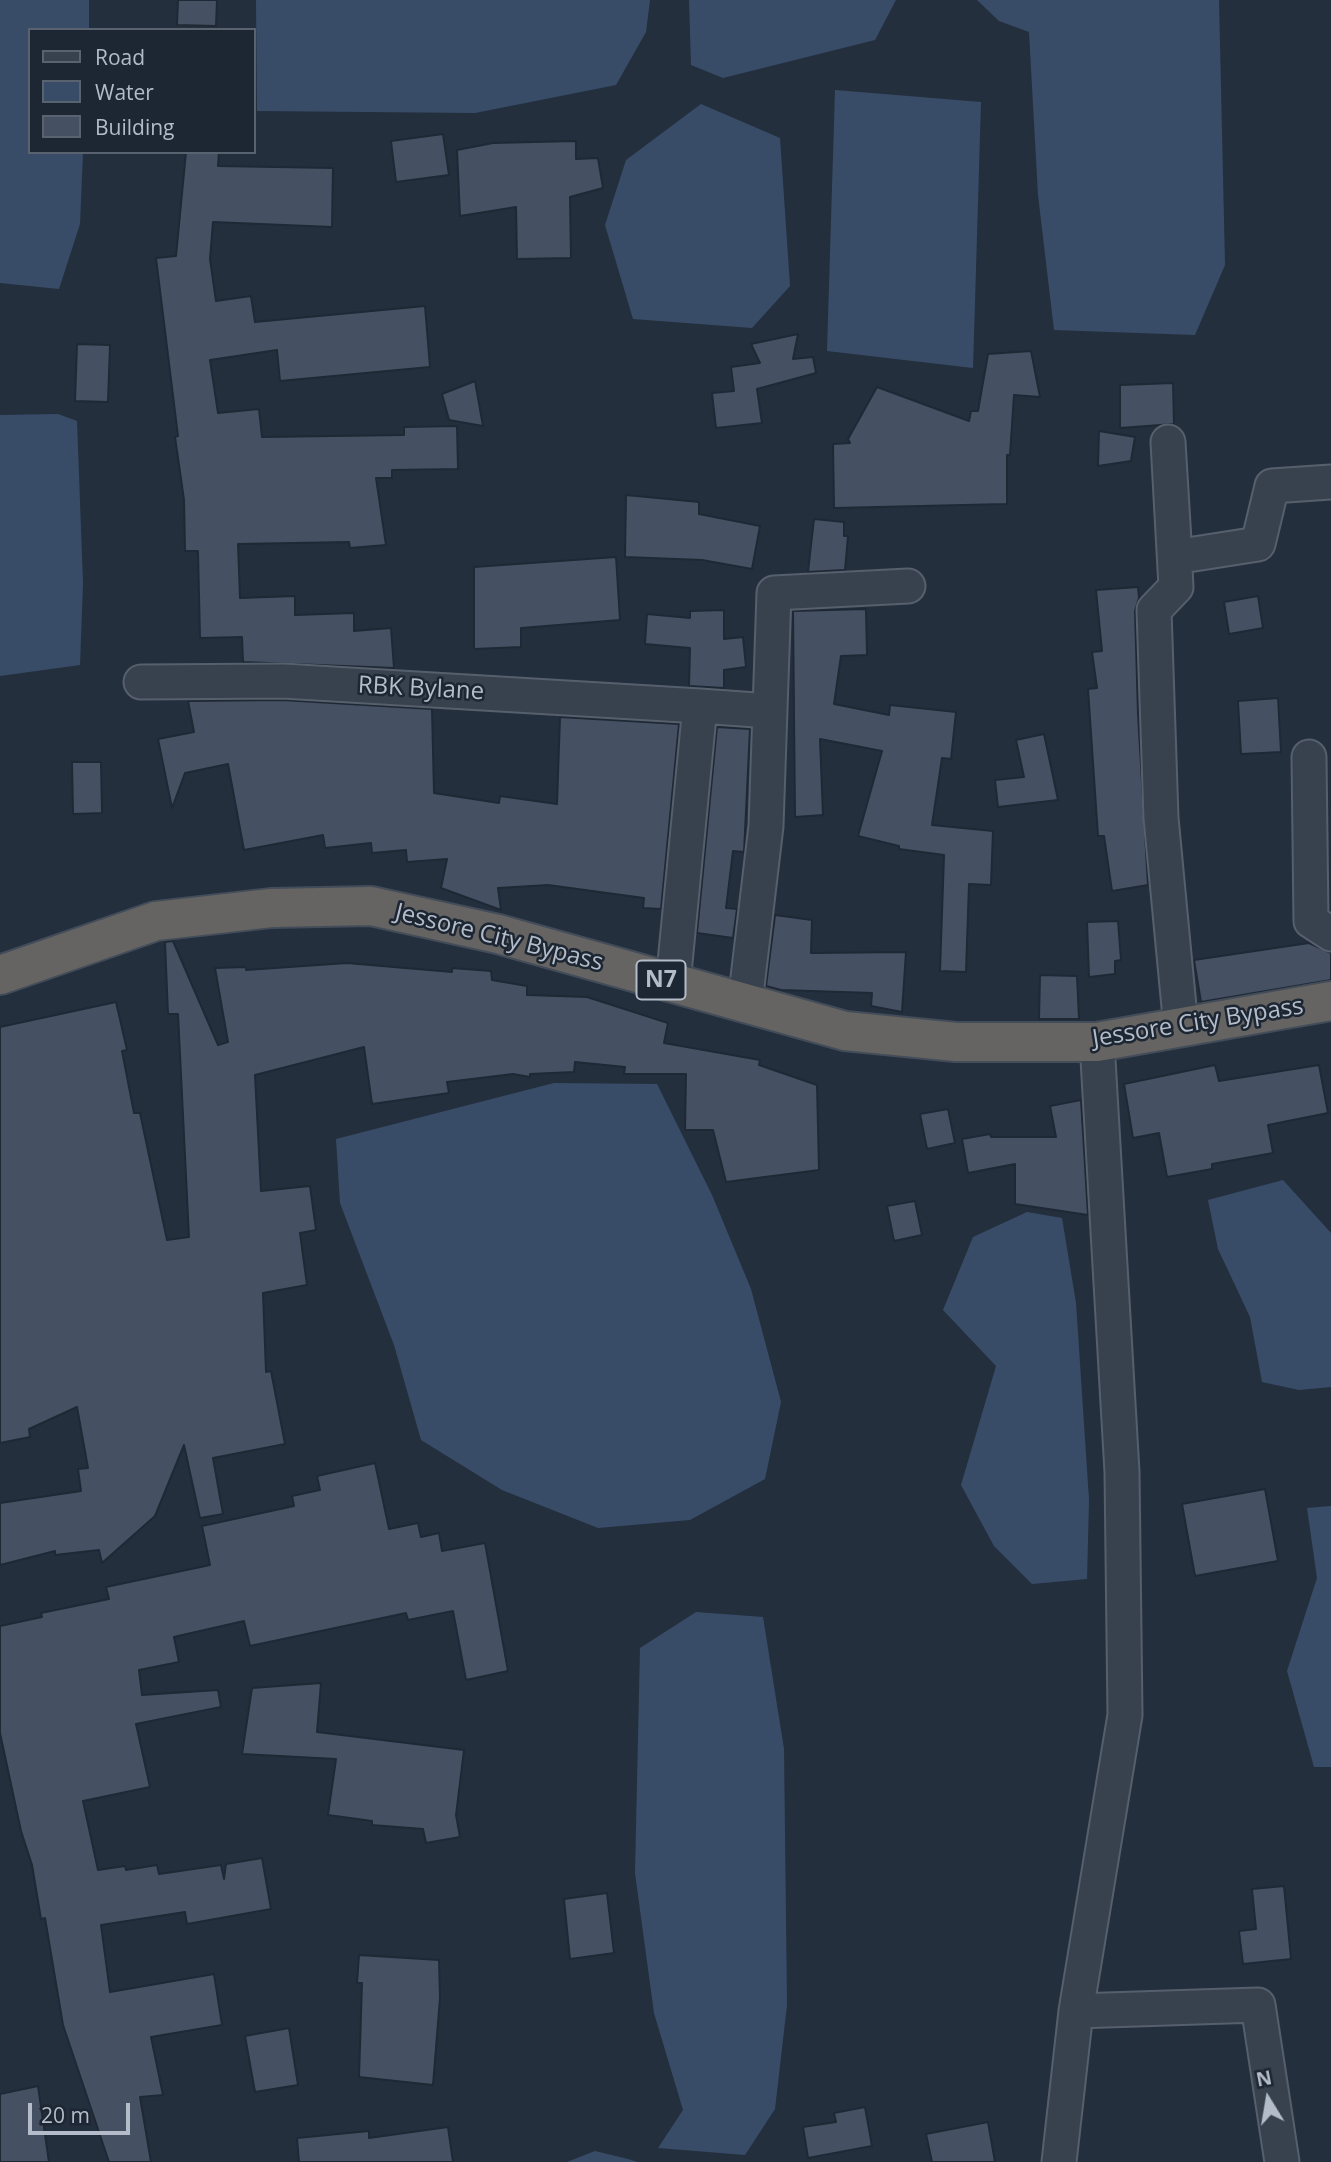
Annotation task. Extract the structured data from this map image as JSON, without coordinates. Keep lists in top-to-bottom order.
{
  "streets": {
    "highway": ["Jessore City Bypass", "N7"],
    "street": ["RBK Bylane"]
  },
  "legend": ["Road", "Water", "Building"],
  "scale_bar": "20 m",
  "north": "top"
}
